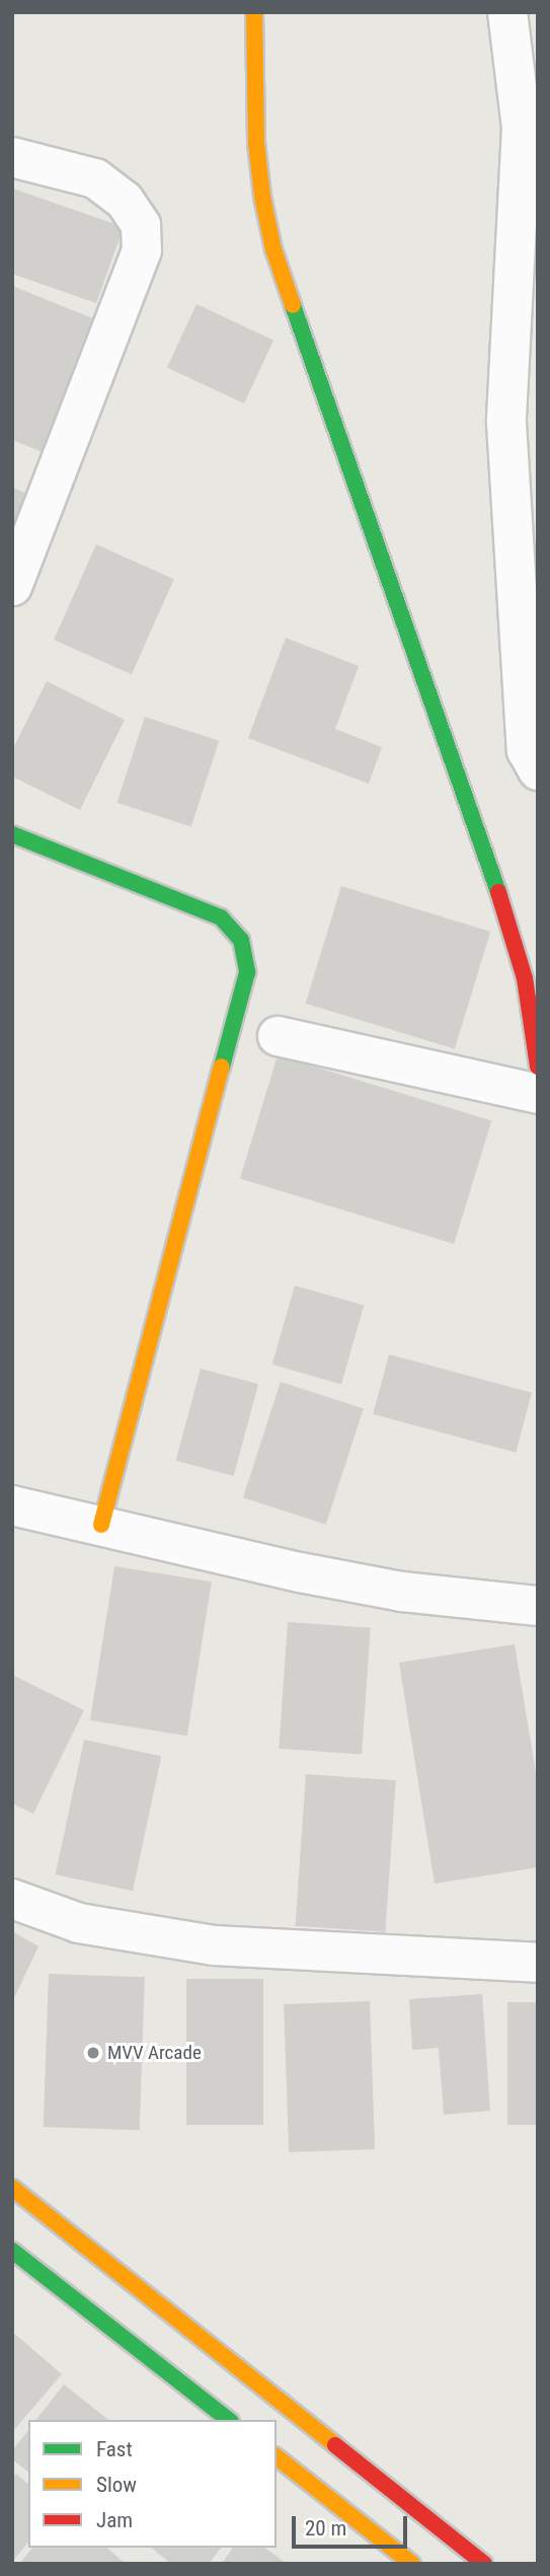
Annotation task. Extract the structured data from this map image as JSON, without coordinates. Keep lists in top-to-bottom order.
{
  "places": ["MVV Arcade"],
  "legend": ["Fast", "Slow", "Jam"],
  "scale_bar": "20 m"
}
